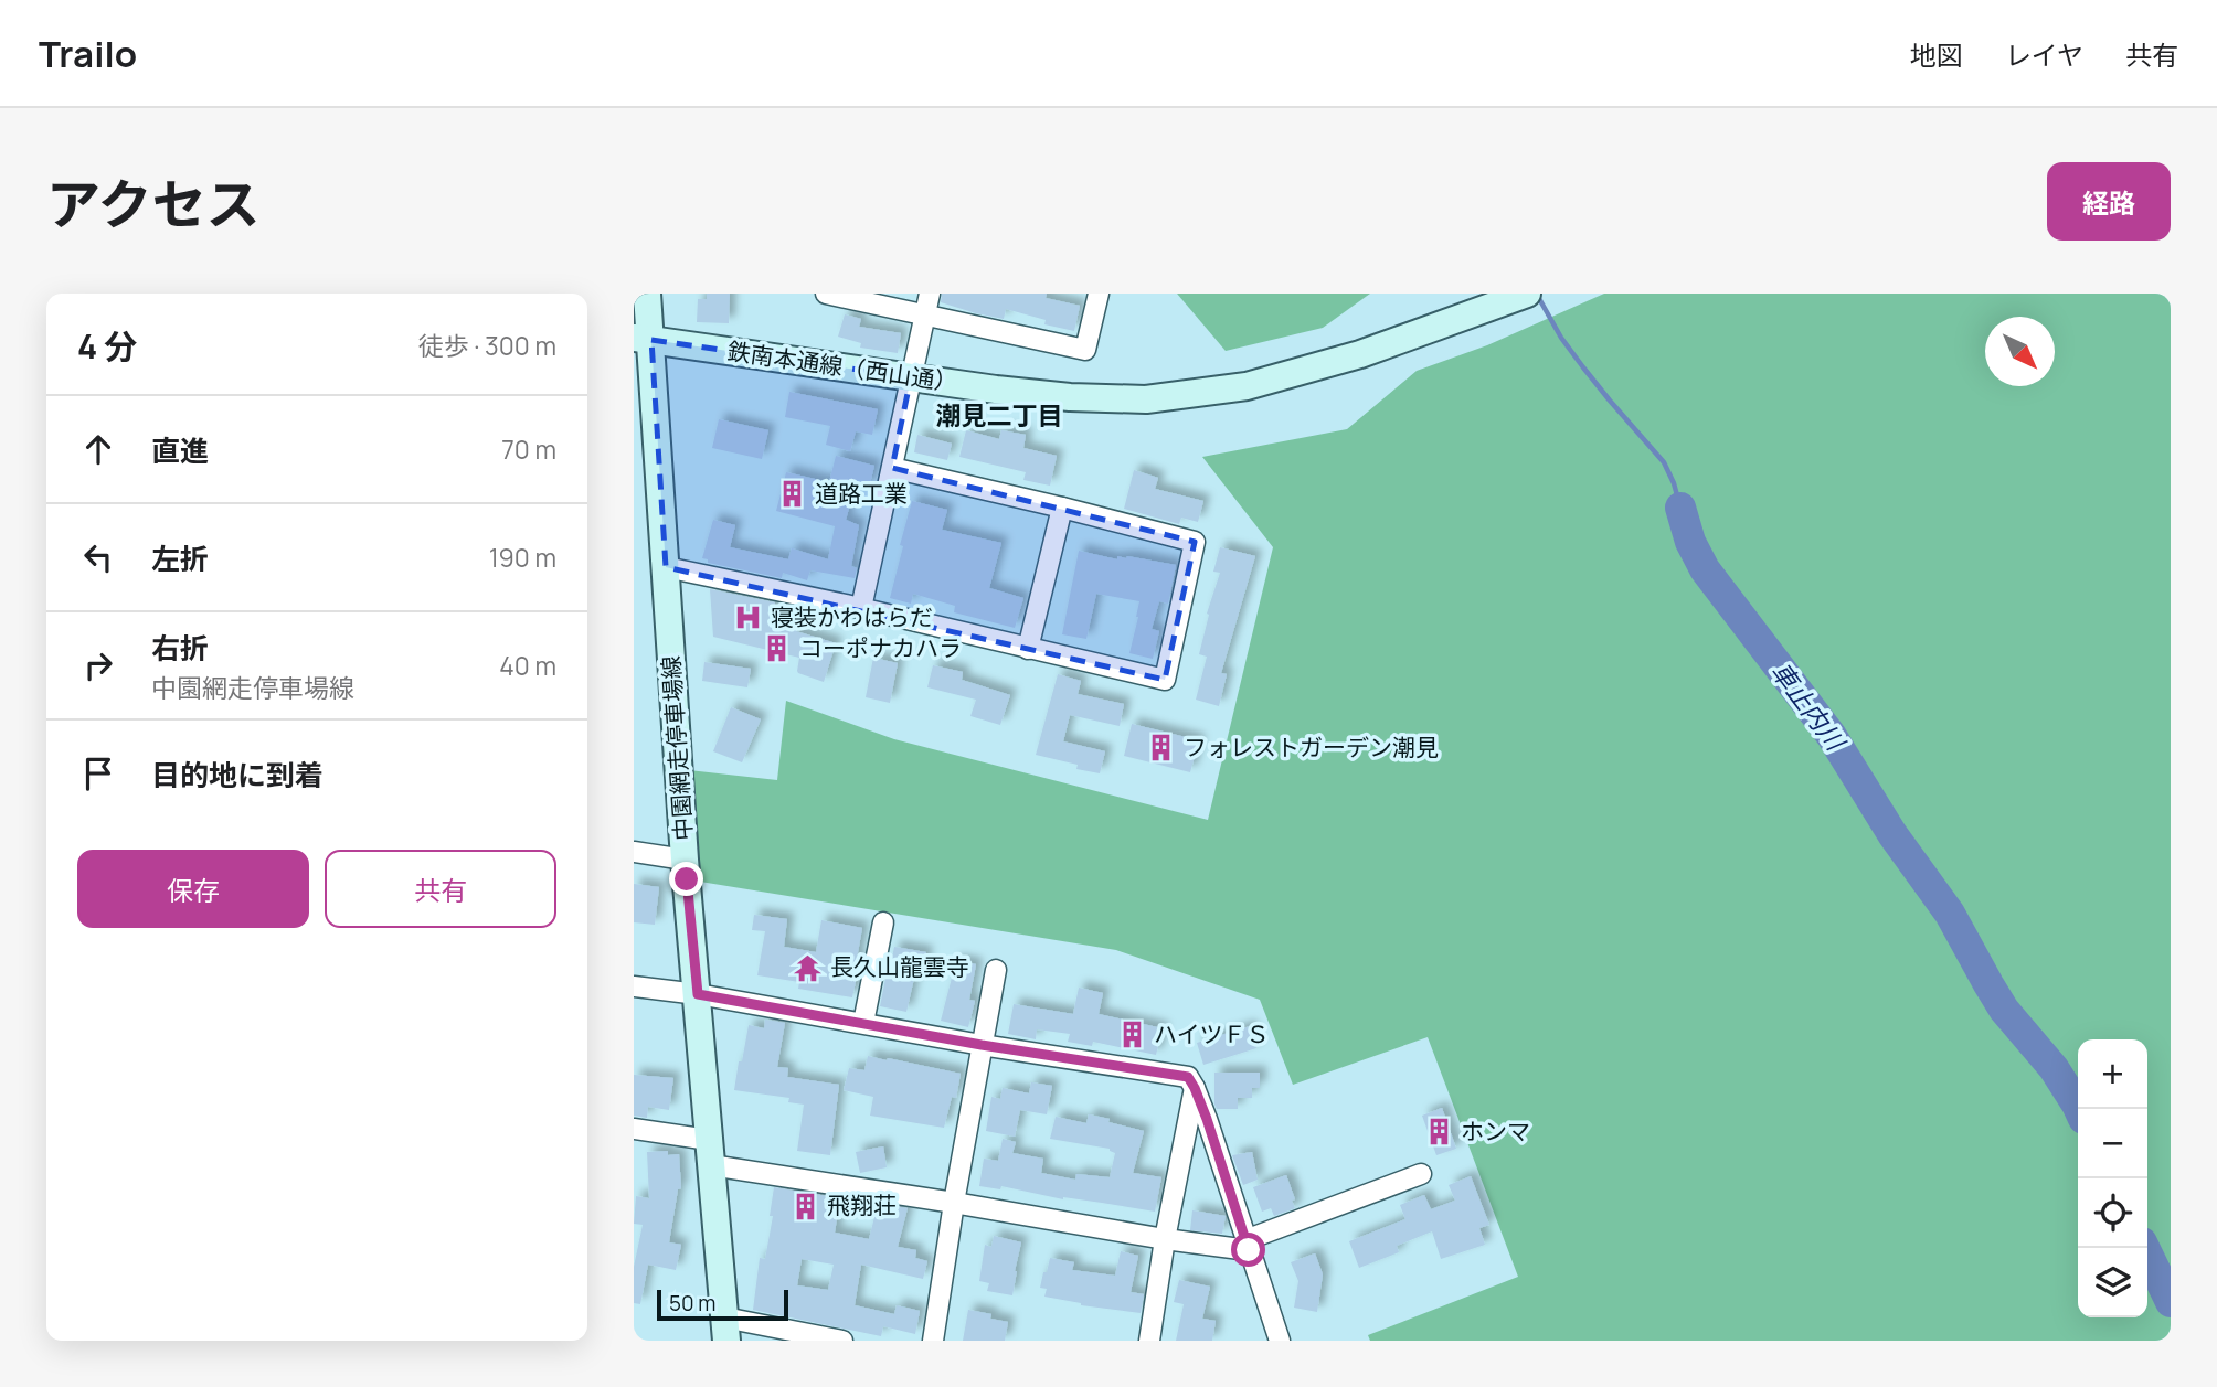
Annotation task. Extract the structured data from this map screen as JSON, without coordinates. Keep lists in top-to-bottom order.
{
  "streets": {
    "main road": ["鉄南本通線（西山通）", "中園網走停車場線"]
  },
  "crossings": [
    ["鉄南本通線（西山通）", "中園網走停車場線"]
  ],
  "districts": ["潮見二丁目"],
  "water": ["車止内川"],
  "places": {
    "building": [
      "道路工業",
      "コーポナカハラ",
      "フォレストガーデン潮見",
      "ハイツＦＳ",
      "ホンマ",
      "飛翔荘"
    ],
    "hospital": ["寝装かわはらだ"],
    "temple": ["長久山龍雲寺"]
  },
  "scale_bar": "50 m",
  "north": "bottom right",
  "page": {
    "header": "Trailo",
    "nav": ["地図", "レイヤ", "共有"],
    "title": "アクセス",
    "buttons": [
      "経路",
      ["保存", "共有"]
    ],
    "heading": ["4 分", "徒歩 · 300 m"],
    "list": [
      ["直進", "70 m"],
      ["左折", "190 m"],
      ["右折", "中園網走停車場線", "40 m"],
      "目的地に到着"
    ],
    "map_buttons": ["+", "−"],
    "scale": "50 m"
  }
}
